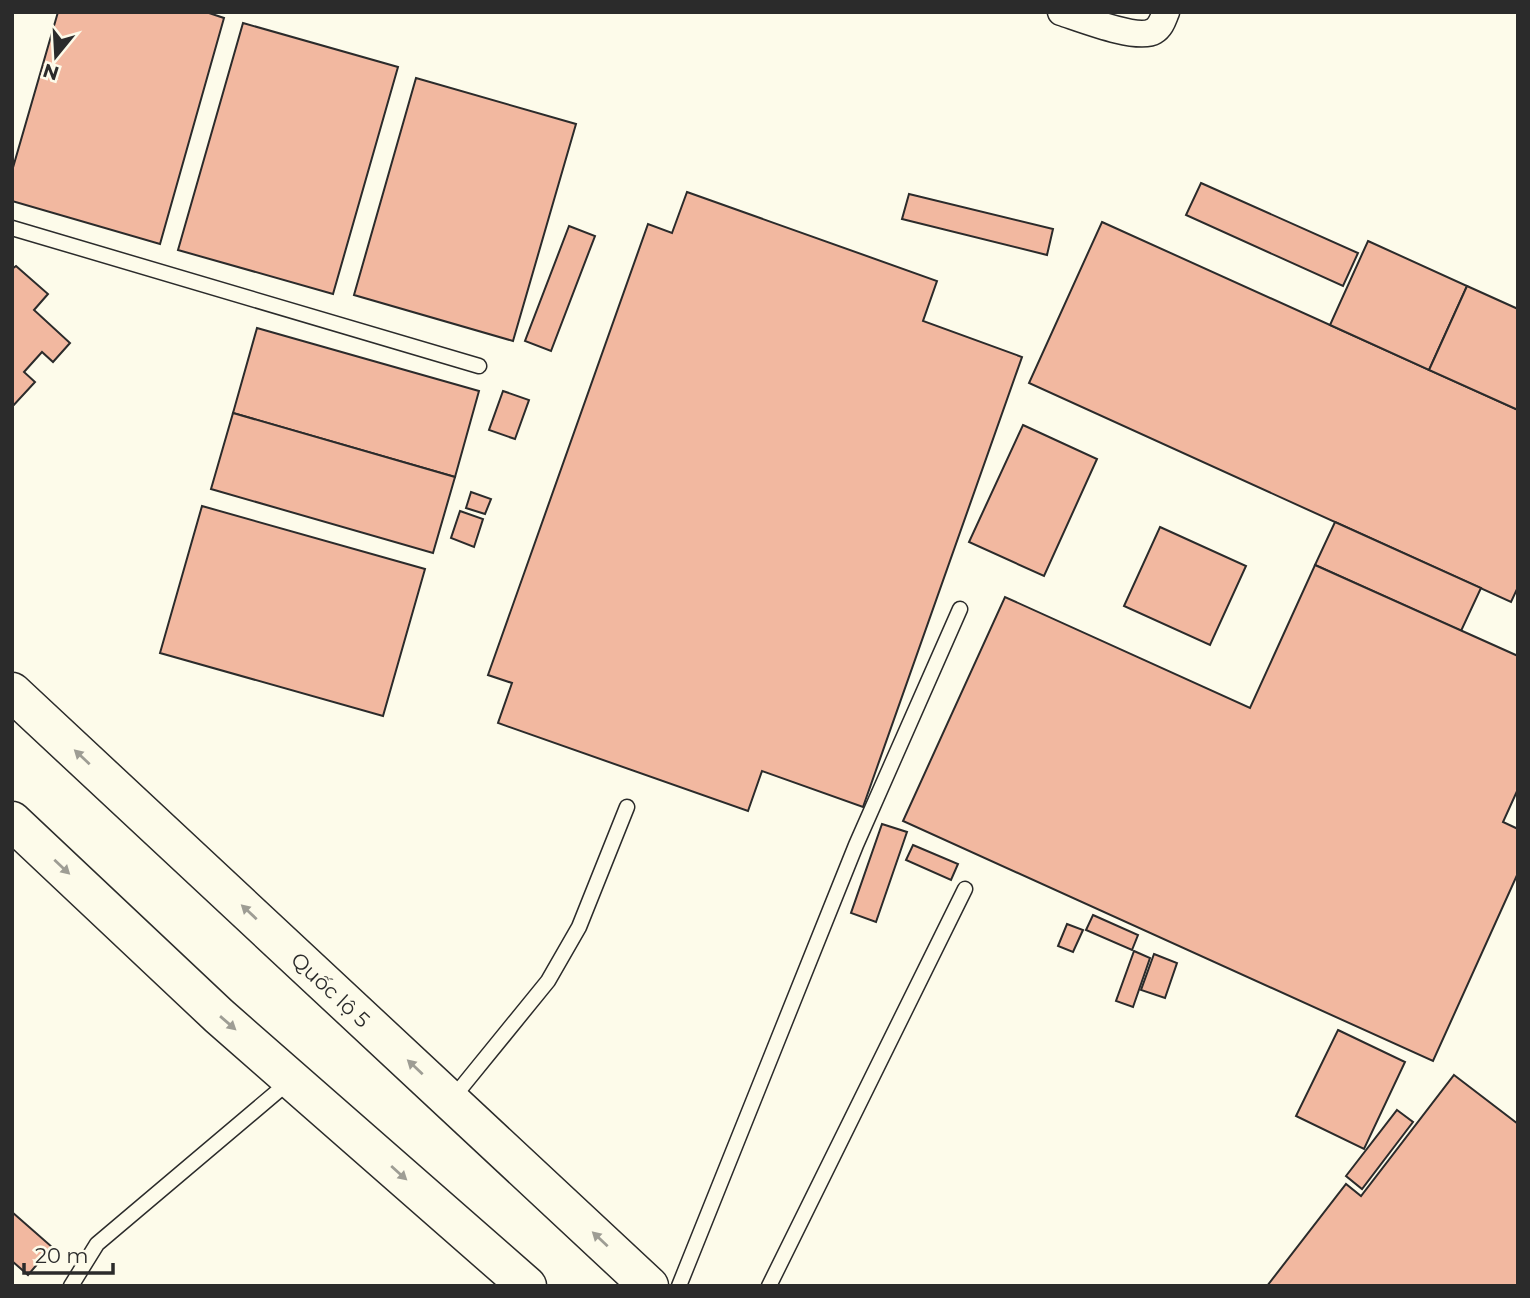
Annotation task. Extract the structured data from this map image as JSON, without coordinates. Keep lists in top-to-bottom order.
{
  "streets": {
    "highway": ["Quốc lộ 5"]
  },
  "scale_bar": "20 m",
  "north": "bottom"
}
